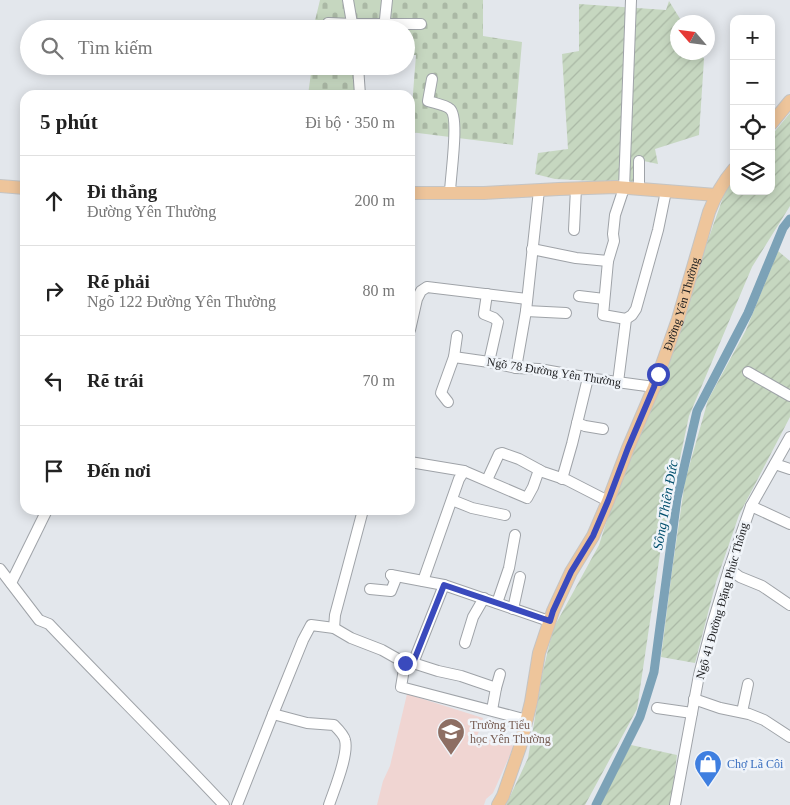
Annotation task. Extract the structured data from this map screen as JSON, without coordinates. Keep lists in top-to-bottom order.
{
  "streets": {
    "main road": ["Đường Yên Thường"],
    "street": ["Ngõ 78 Đường Yên Thường", "Ngõ 41 Đường Đặng Phúc Thông"]
  },
  "crossings": [
    ["Đường Yên Thường", "Ngõ 78 Đường Yên Thường"]
  ],
  "water": ["Sông Thiên Đức"],
  "places": {
    "school or university": ["Trường Tiểu học Yên Thường"],
    "shop": ["Chợ Lã Côi"]
  },
  "north": "top left",
  "page": {
    "map_buttons": ["+", "−"],
    "search": "Tìm kiếm",
    "heading": ["5 phút", "Đi bộ · 350 m"],
    "list": [
      ["Đi thẳng", "Đường Yên Thường", "200 m"],
      ["Rẽ phải", "Ngõ 122 Đường Yên Thường", "80 m"],
      ["Rẽ trái", "70 m"],
      "Đến nơi"
    ]
  }
}
